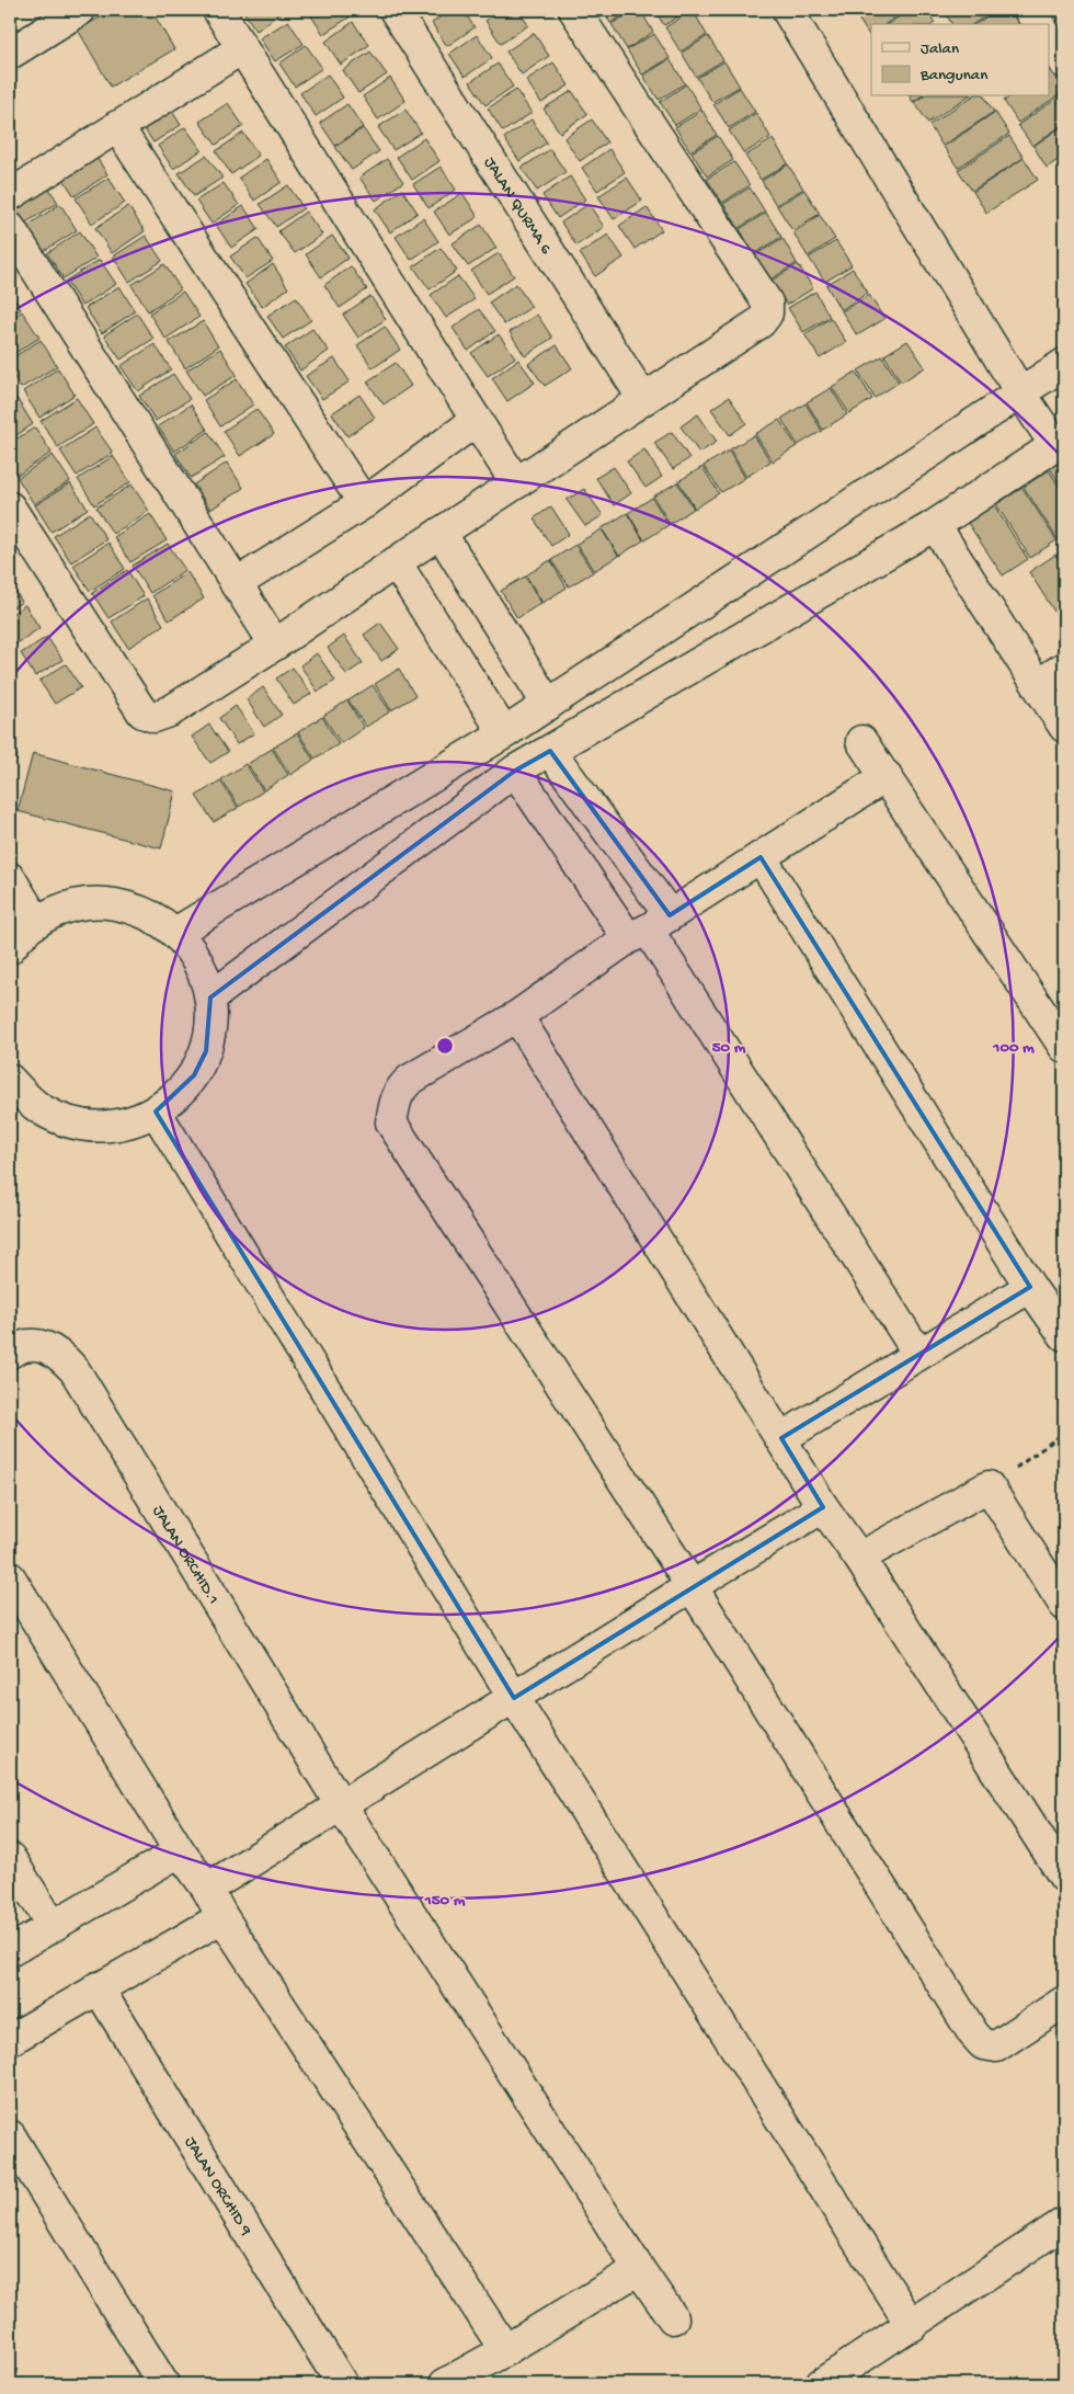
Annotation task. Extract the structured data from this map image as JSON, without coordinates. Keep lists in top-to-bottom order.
{
  "streets": {
    "street": ["JALAN QURMA 6", "JALAN ORCHID.1", "JALAN ORCHID 9"]
  },
  "legend": ["Jalan", "Bangunan"],
  "rings": ["50 m", "100 m", "150 m"]
}
